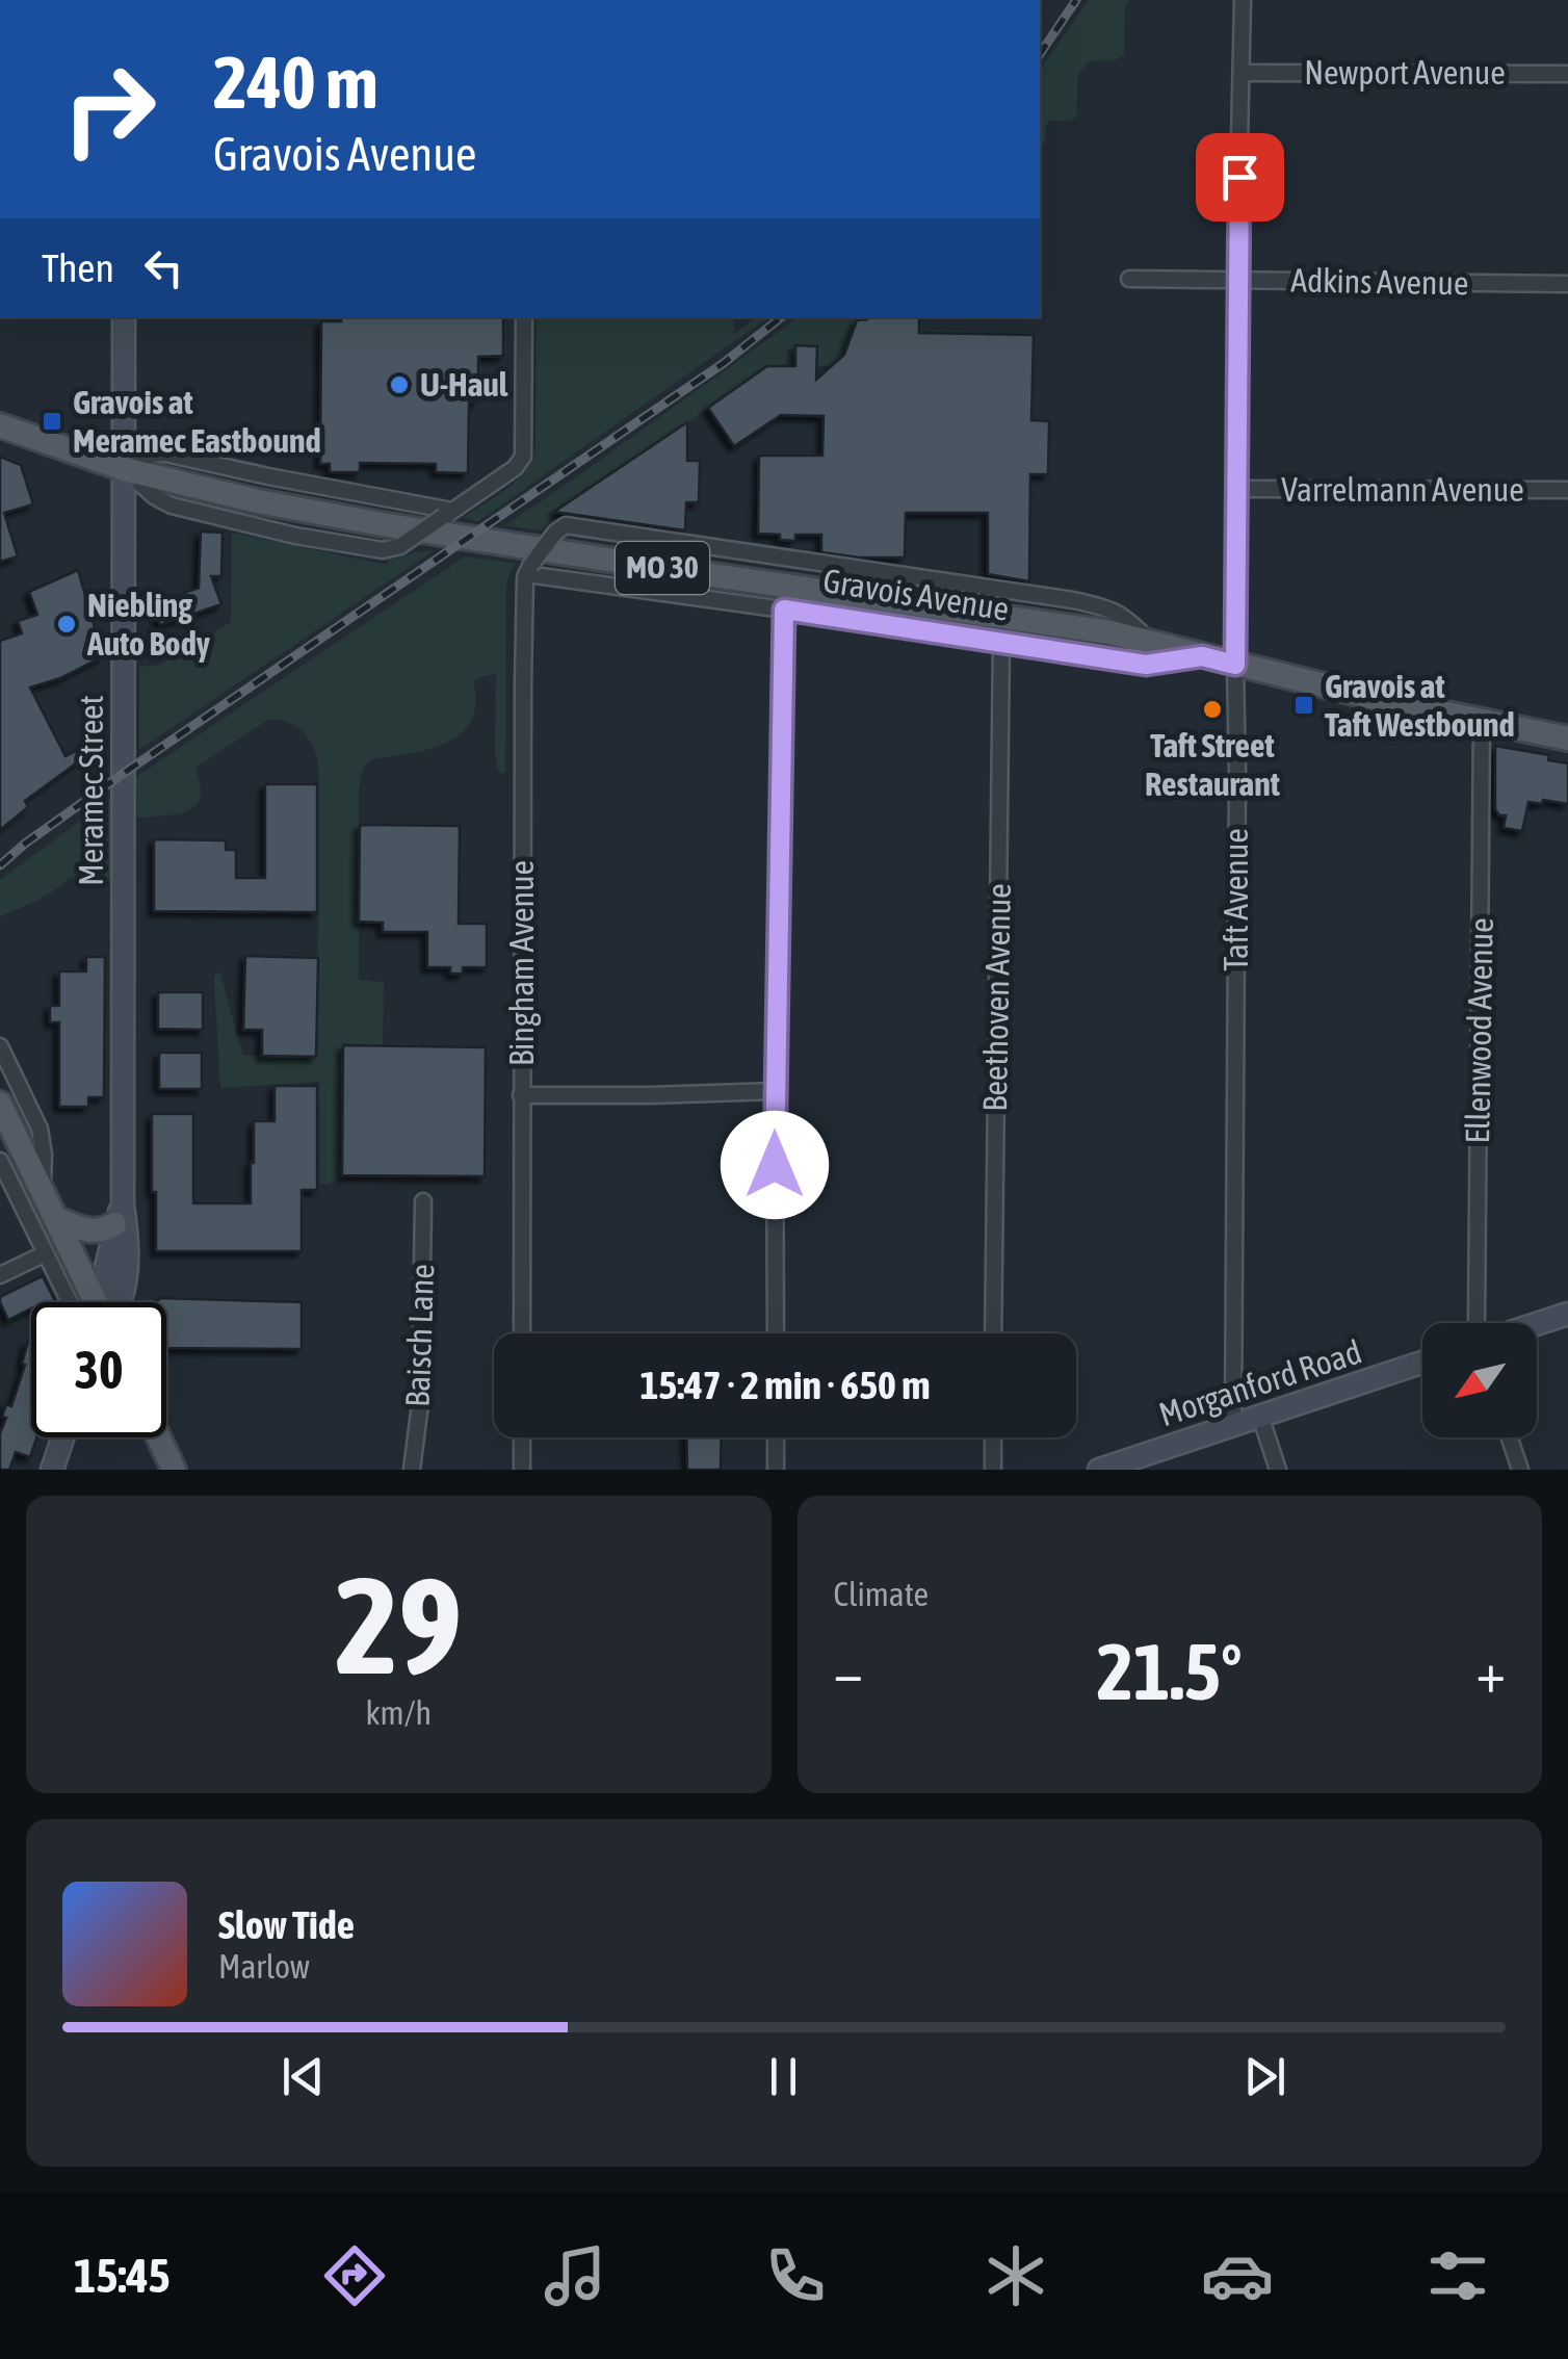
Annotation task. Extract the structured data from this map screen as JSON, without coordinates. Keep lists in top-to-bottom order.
{
  "streets": {
    "main road": ["MO 30", "Gravois Avenue"],
    "street": [
      "Newport Avenue",
      "Adkins Avenue",
      "Varrelmann Avenue",
      "Meramec Street",
      "Taft Avenue",
      "Bingham Avenue",
      "Beethoven Avenue",
      "Ellenwood Avenue",
      "Baisch Lane",
      "Morganford Road"
    ]
  },
  "crossings": [
    ["Newport Avenue", "Taft Avenue"],
    ["Adkins Avenue", "Taft Avenue"],
    ["Varrelmann Avenue", "Taft Avenue"],
    ["Gravois Avenue", "Meramec Street"],
    ["Gravois Avenue", "Taft Avenue"],
    ["Gravois Avenue", "Bingham Avenue"],
    ["Gravois Avenue", "Beethoven Avenue"],
    ["Gravois Avenue", "Ellenwood Avenue"],
    ["Taft Avenue", "Morganford Road"]
  ],
  "places": {
    "other": ["U-Haul", "Niebling Auto Body", "Taft Street Restaurant"],
    "transit": ["Gravois at Meramec Eastbound", "Gravois at Taft Westbound"]
  },
  "north": "bottom left",
  "page": {
    "turn": ["240 m", "Gravois Avenue"],
    "then": "Then",
    "limit": "30",
    "trip": "15:47 · 2 min · 650 m",
    "tile": [
      ["29", "km/h"],
      "Climate"
    ],
    "heat": ["−", "21.5°", "+"],
    "song": ["Slow Tide", "Marlow"],
    "tabs": "15:45"
  }
}
